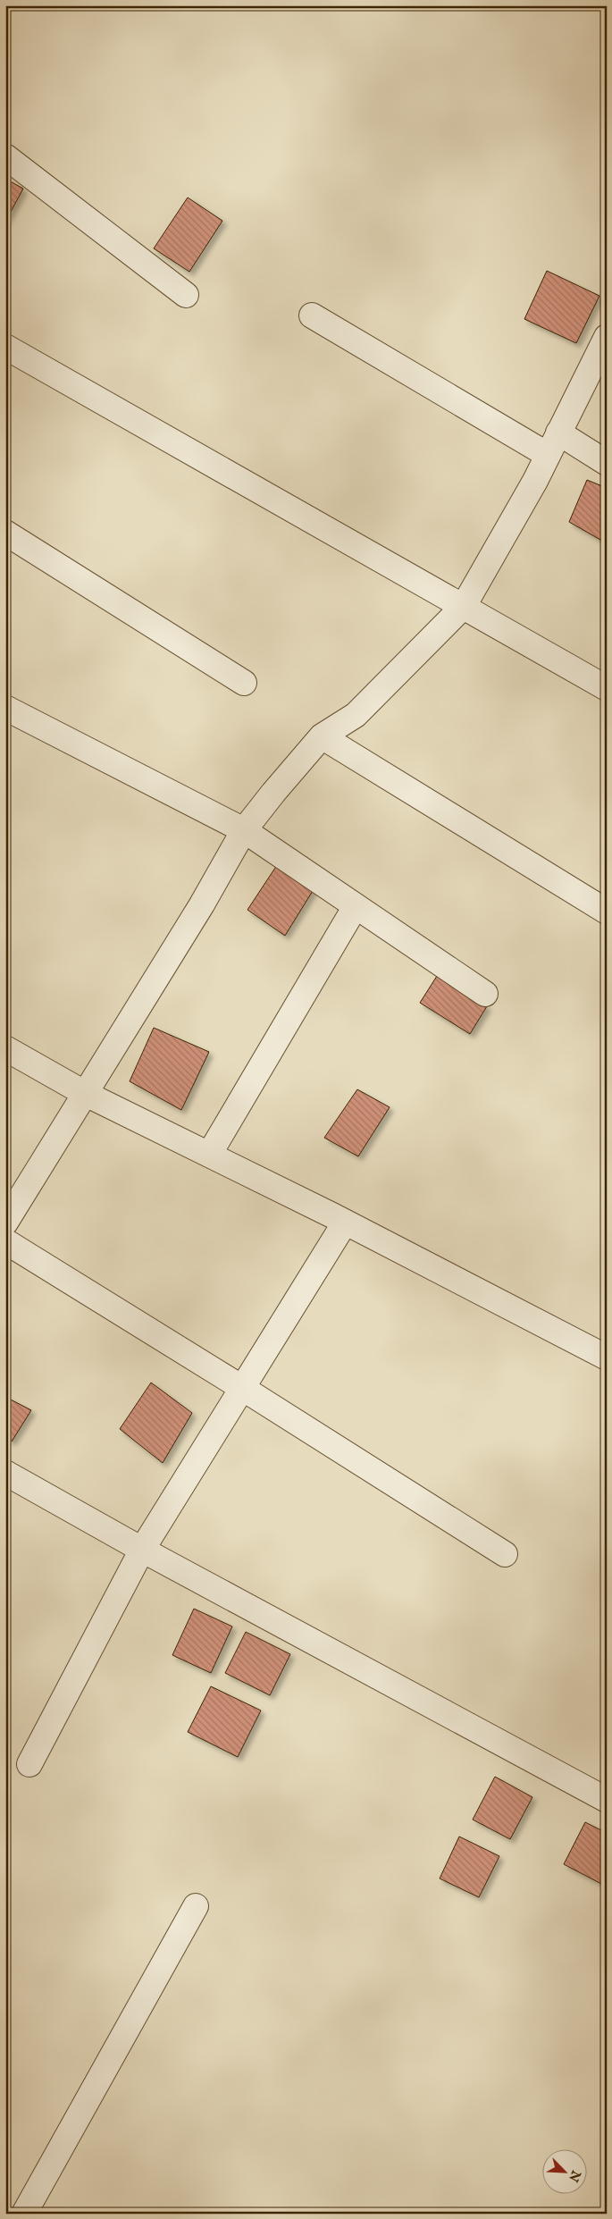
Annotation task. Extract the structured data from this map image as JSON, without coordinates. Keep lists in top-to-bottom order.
{
  "north": "bottom right"
}
